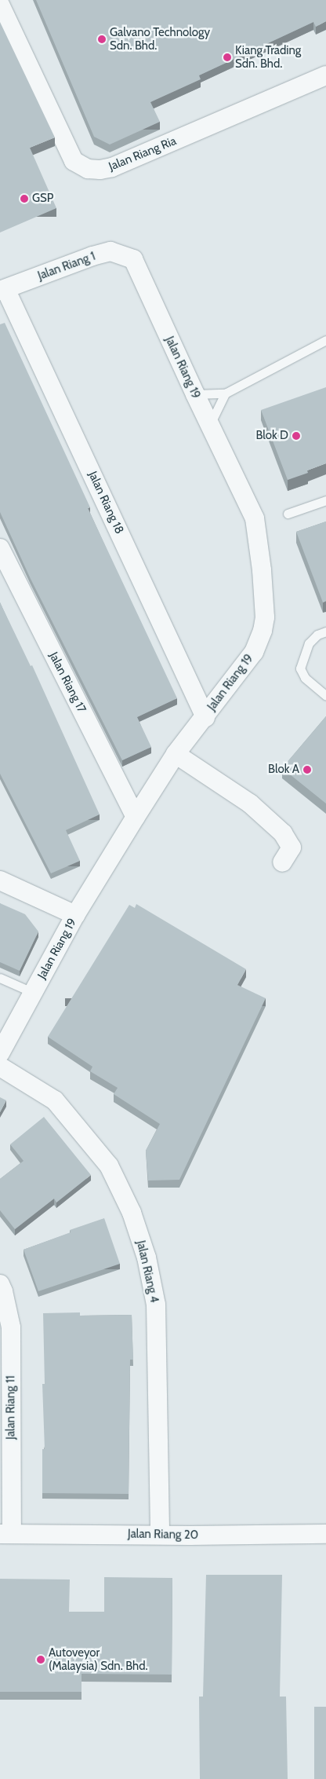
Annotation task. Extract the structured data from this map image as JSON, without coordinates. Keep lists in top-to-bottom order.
{
  "streets": {
    "street": [
      "Jalan Riang Ria",
      "Jalan Riang 1",
      "Jalan Riang 19",
      "Jalan Riang 18",
      "Jalan Riang 17",
      "Jalan Riang 4",
      "Jalan Riang 11",
      "Jalan Riang 20"
    ]
  },
  "crossings": [
    ["Jalan Riang 1", "Jalan Riang 19"],
    ["Jalan Riang 1", "Jalan Riang 18"],
    ["Jalan Riang 19", "Jalan Riang 18"],
    ["Jalan Riang 19", "Jalan Riang 17"],
    ["Jalan Riang 4", "Jalan Riang 20"],
    ["Jalan Riang 11", "Jalan Riang 20"]
  ],
  "places": [
    "Galvano Technology Sdn. Bhd.",
    "Kiang Trading Sdn. Bhd.",
    "GSP",
    "Blok D",
    "Blok A",
    "Autoveyor (Malaysia) Sdn. Bhd."
  ]
}
